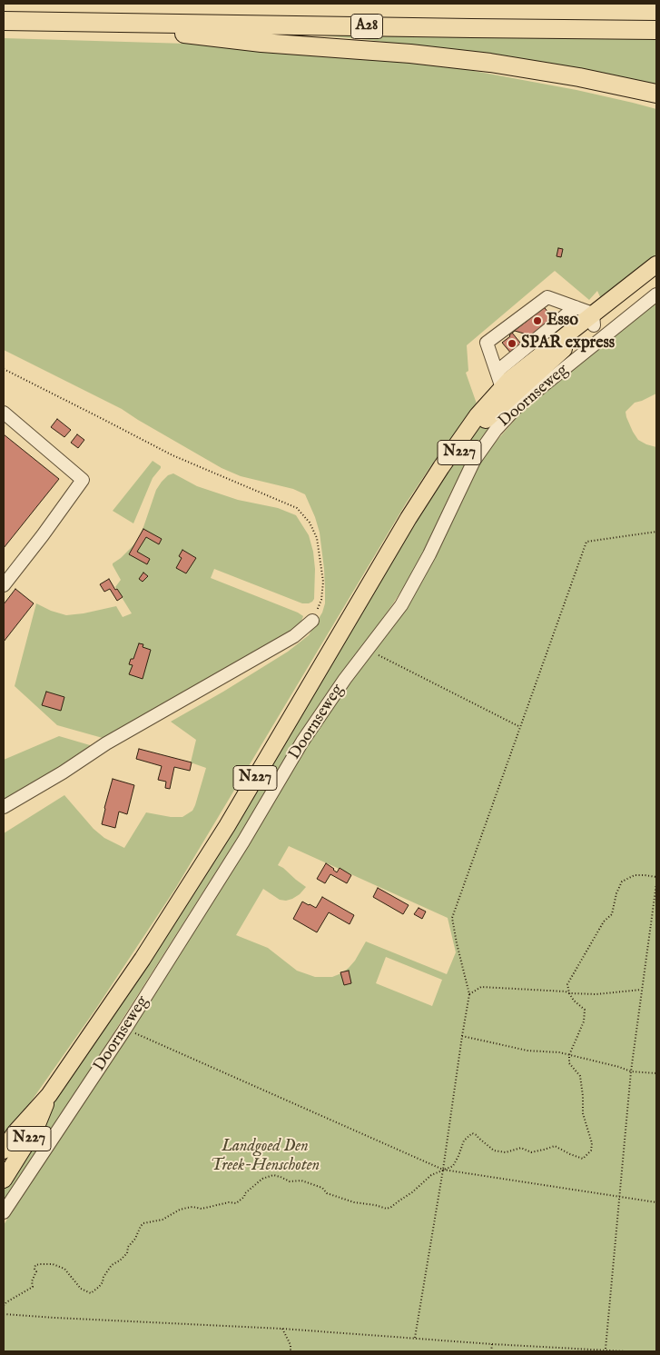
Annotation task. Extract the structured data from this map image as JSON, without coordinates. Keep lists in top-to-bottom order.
{
  "streets": {
    "highway": ["A28"],
    "main road": ["Doornseweg", "N227"]
  },
  "parks": ["Landgoed Den Treek-Henschoten"],
  "places": ["Esso", "SPAR express"]
}
